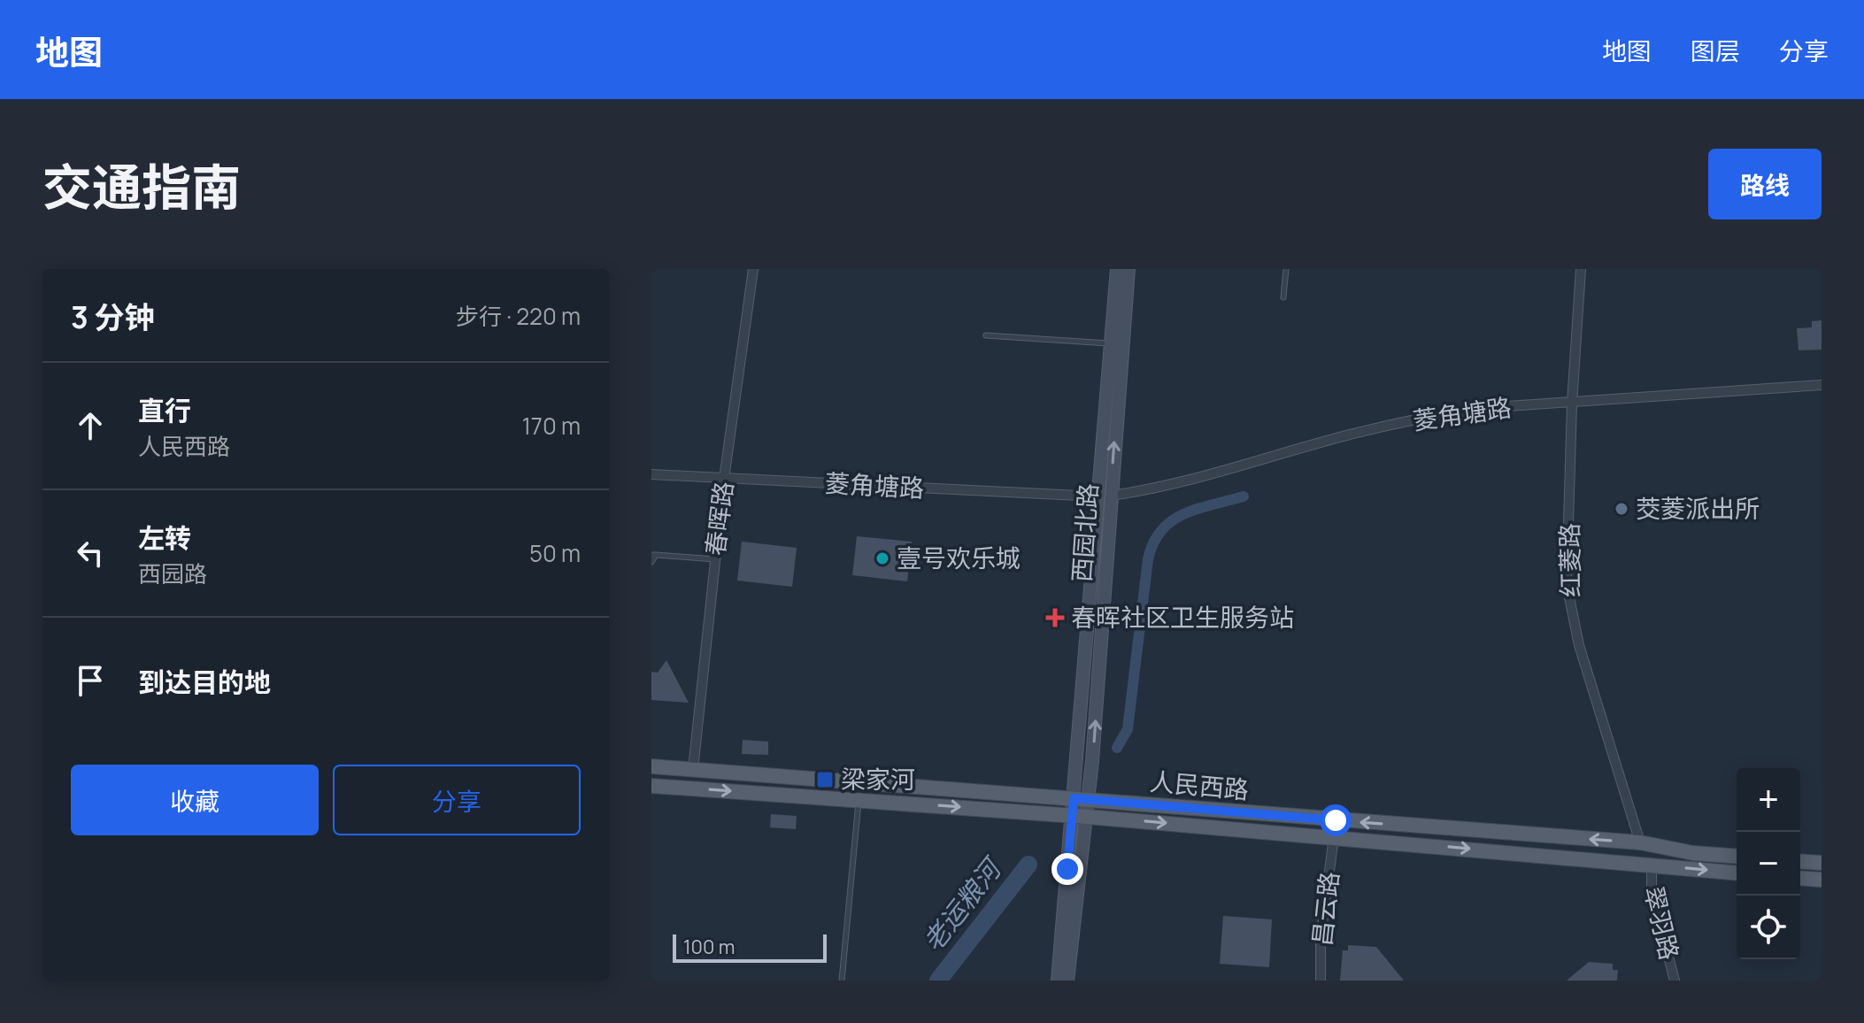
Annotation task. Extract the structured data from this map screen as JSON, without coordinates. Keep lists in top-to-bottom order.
{
  "streets": {
    "main road": ["西园北路", "人民西路"],
    "street": [
      "菱角塘路",
      "春晖路",
      "红菱路",
      "昌云路",
      "翠羽路"
    ]
  },
  "crossings": [
    ["菱角塘路", "春晖路"],
    ["菱角塘路", "西园北路"],
    ["菱角塘路", "红菱路"],
    ["春晖路", "人民西路"],
    ["西园北路", "人民西路"],
    ["红菱路", "人民西路"],
    ["人民西路", "昌云路"],
    ["人民西路", "翠羽路"]
  ],
  "water": ["老运粮河"],
  "places": {
    "other": ["茭菱派出所", "壹号欢乐城"],
    "health": ["春晖社区卫生服务站"],
    "transit": ["梁家河"]
  },
  "scale_bar": "100 m",
  "page": {
    "header": "地图",
    "nav": ["地图", "图层", "分享"],
    "title": "交通指南",
    "buttons": [
      "路线",
      ["收藏", "分享"]
    ],
    "heading": ["3 分钟", "步行 · 220 m"],
    "list": [
      ["直行", "人民西路", "170 m"],
      ["左转", "西园路", "50 m"],
      "到达目的地"
    ],
    "map_buttons": ["+", "−"],
    "scale": "100 m"
  }
}
